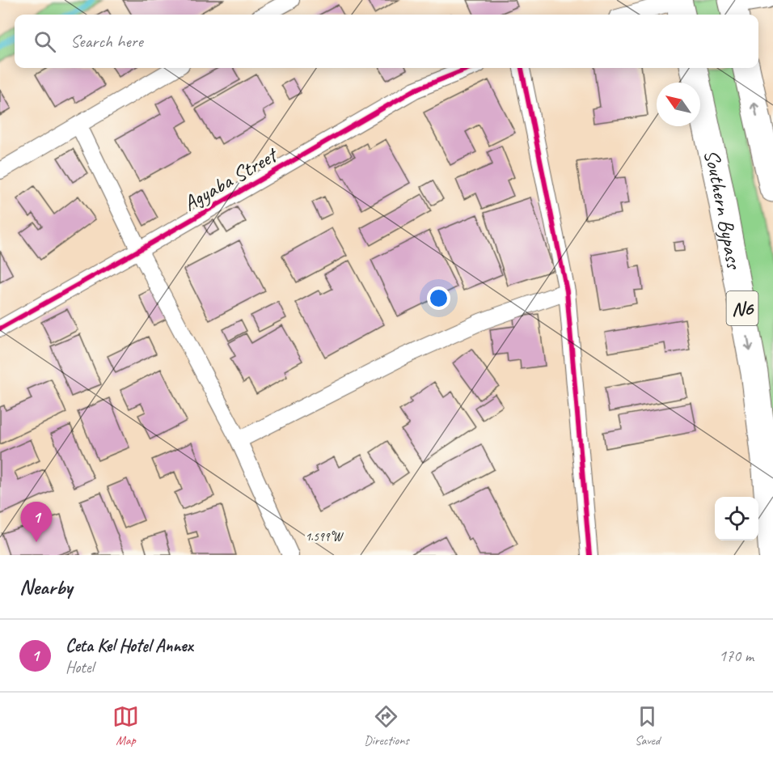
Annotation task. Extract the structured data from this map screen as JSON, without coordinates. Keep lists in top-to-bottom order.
{
  "streets": {
    "highway": ["Southern Bypass", "N6"],
    "street": ["Agyaba Street"]
  },
  "one_way": ["Southern Bypass"],
  "north": "top left",
  "page": {
    "search": "Search here",
    "pins": "1",
    "heading": "Nearby",
    "list": [
      {
        "mark": "1",
        "name": "Ceta Kel Hotel Annex",
        "note": "Hotel",
        "value": "170 m"
      }
    ],
    "nav": ["Map", "Directions", "Saved"]
  },
  "coordinates": ["1.599°W"]
}
